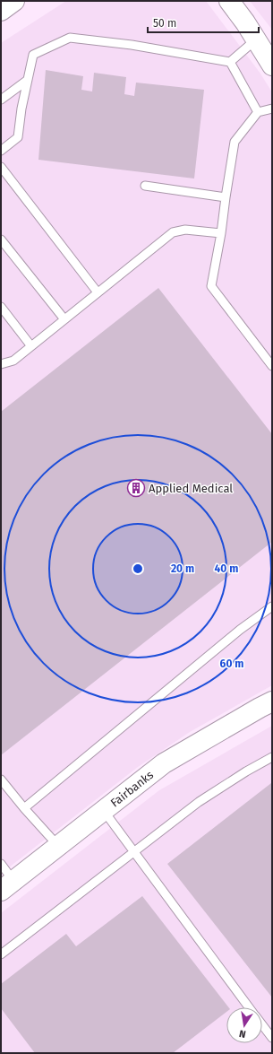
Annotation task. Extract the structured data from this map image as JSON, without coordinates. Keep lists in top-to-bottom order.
{
  "streets": {
    "street": ["Fairbanks"]
  },
  "places": {
    "building": ["Applied Medical"]
  },
  "scale_bar": "50 m",
  "north": "bottom",
  "rings": ["20 m", "40 m", "60 m"]
}
